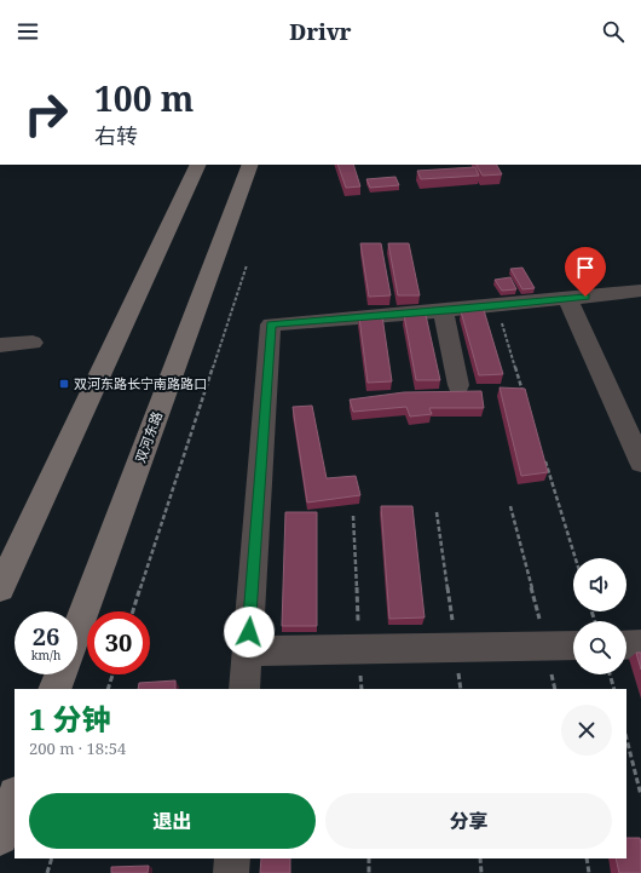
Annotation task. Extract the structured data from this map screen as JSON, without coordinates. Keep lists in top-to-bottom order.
{
  "streets": {
    "street": ["双河东路"]
  },
  "places": {
    "transit": ["双河东路长宁南路路口"]
  },
  "page": {
    "header": "Drivr",
    "turn": ["100 m", "右转"],
    "speed": "26 km/h",
    "limit": "30",
    "heading": ["1 分钟", "200 m · 18:54"],
    "buttons": ["退出", "分享"]
  }
}
